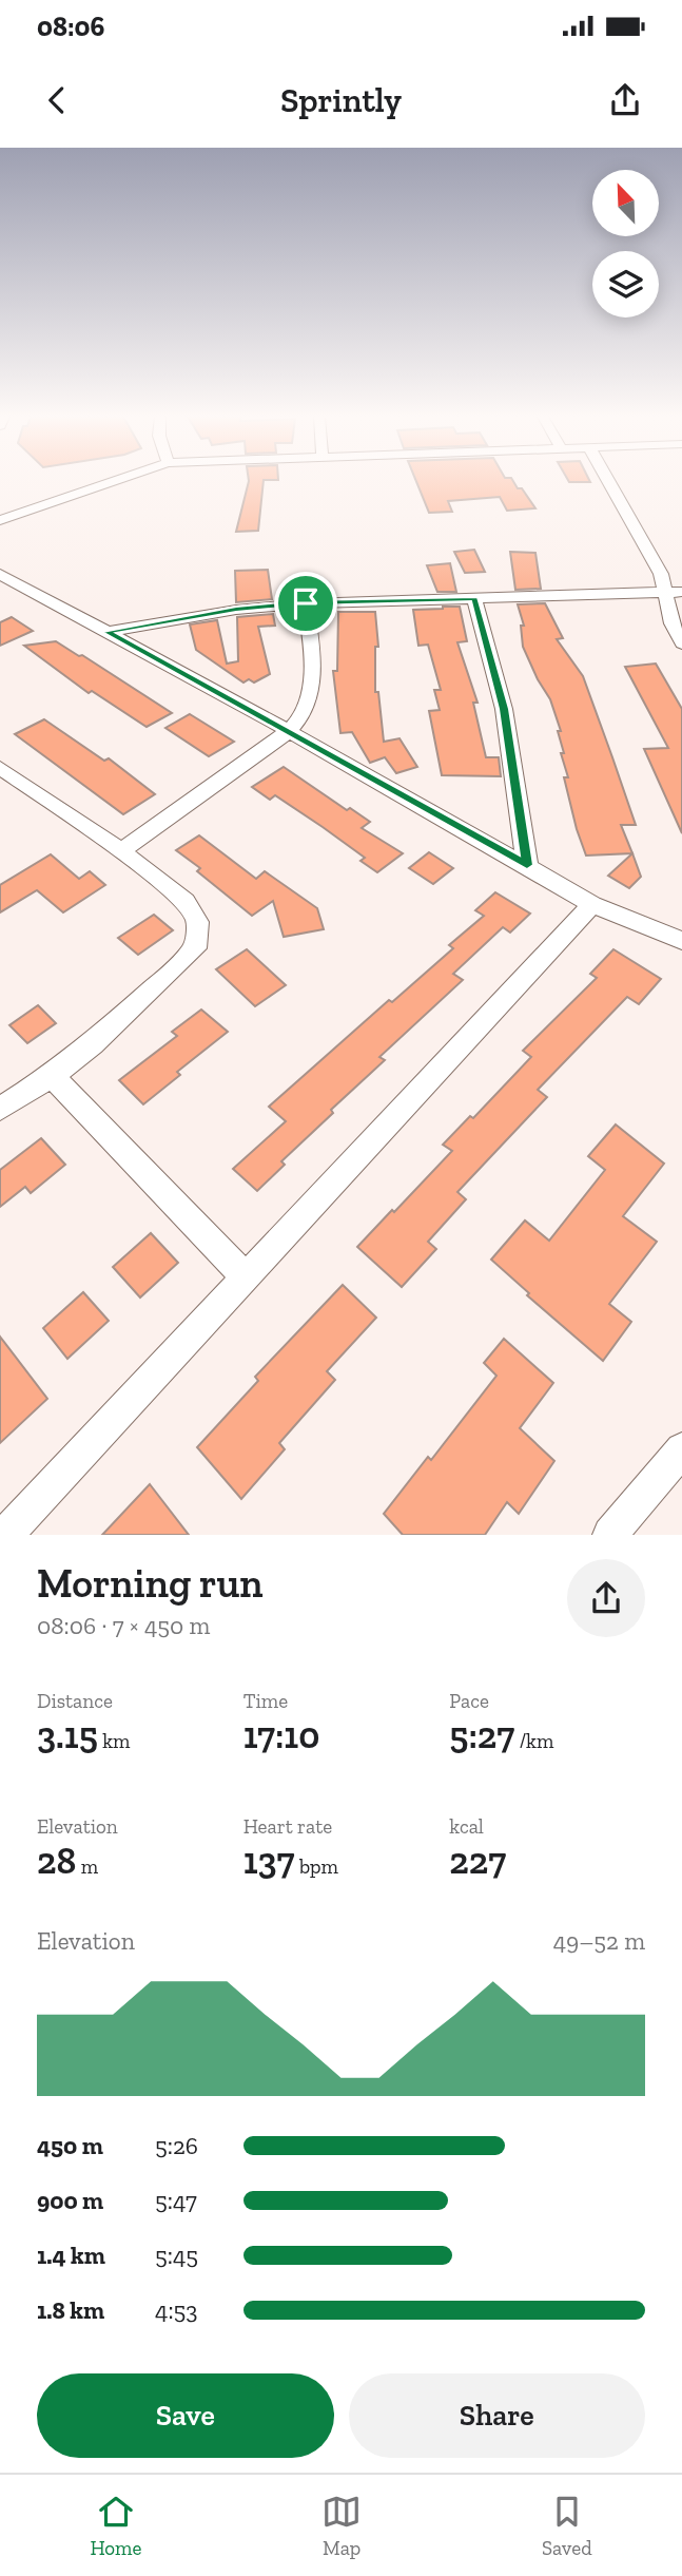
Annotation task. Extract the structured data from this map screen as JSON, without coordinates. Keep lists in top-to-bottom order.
{
  "north": "top left",
  "page": {
    "status": "08:06",
    "header": "Sprintly",
    "heading": ["Morning run", "08:06 · 7 × 450 m"],
    "stats": [
      ["Distance", "3.15 km"],
      ["Time", "17:10"],
      ["Pace", "5:27 /km"],
      ["Elevation", "28 m"],
      ["Heart rate", "137 bpm"],
      ["kcal", "227"]
    ],
    "chart": ["Elevation", "49–52 m"],
    "list": [
      {
        "name": "450 m",
        "note": "5:26"
      },
      {
        "name": "900 m",
        "note": "5:47"
      },
      {
        "name": "1.4 km",
        "note": "5:45"
      },
      {
        "name": "1.8 km",
        "note": "4:53"
      }
    ],
    "buttons": ["Save", "Share"],
    "tabs": ["Home", "Map", "Saved"]
  }
}
